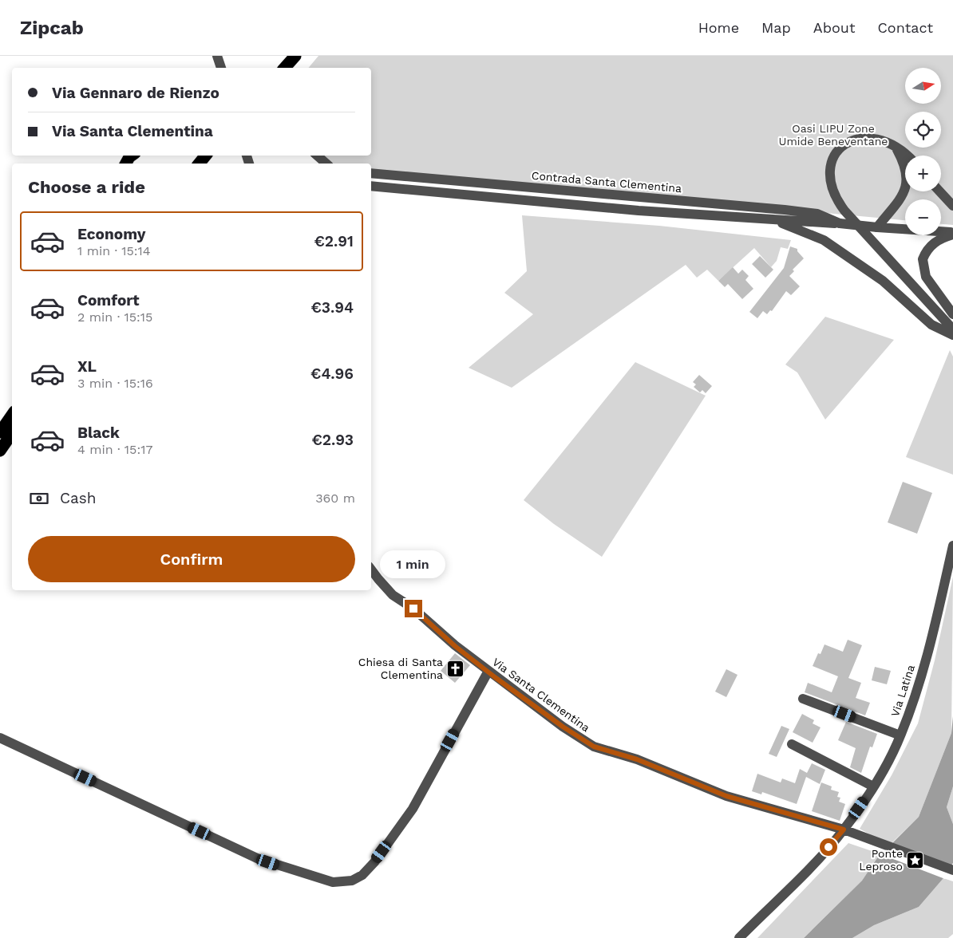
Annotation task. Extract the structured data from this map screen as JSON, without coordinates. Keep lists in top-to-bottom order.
{
  "streets": {
    "street": ["Contrada Santa Clementina", "Via Latina", "Via Santa Clementina"]
  },
  "crossings": [
    ["Via Latina", "Via Santa Clementina"]
  ],
  "parks": ["Oasi LIPU Zone Umide Beneventane"],
  "places": {
    "church": ["Chiesa di Santa Clementina"],
    "place": ["Ponte Leproso"]
  },
  "north": "right",
  "page": {
    "header": "Zipcab",
    "nav": [
      "Home",
      "Map",
      "About",
      "Contact"
    ],
    "map_buttons": ["+", "−"],
    "banner": ["Via Gennaro de Rienzo", "Via Santa Clementina"],
    "heading": "Choose a ride",
    "list": [
      {
        "name": "Economy",
        "note": "1 min · 15:14",
        "value": "€2.91"
      },
      {
        "name": "Comfort",
        "note": "2 min · 15:15",
        "value": "€3.94"
      },
      {
        "name": "XL",
        "note": "3 min · 15:16",
        "value": "€4.96"
      },
      {
        "name": "Black",
        "note": "4 min · 15:17",
        "value": "€2.93"
      }
    ],
    "pay": ["Cash", "360 m"],
    "buttons": "Confirm",
    "bubble": "1 min"
  }
}
